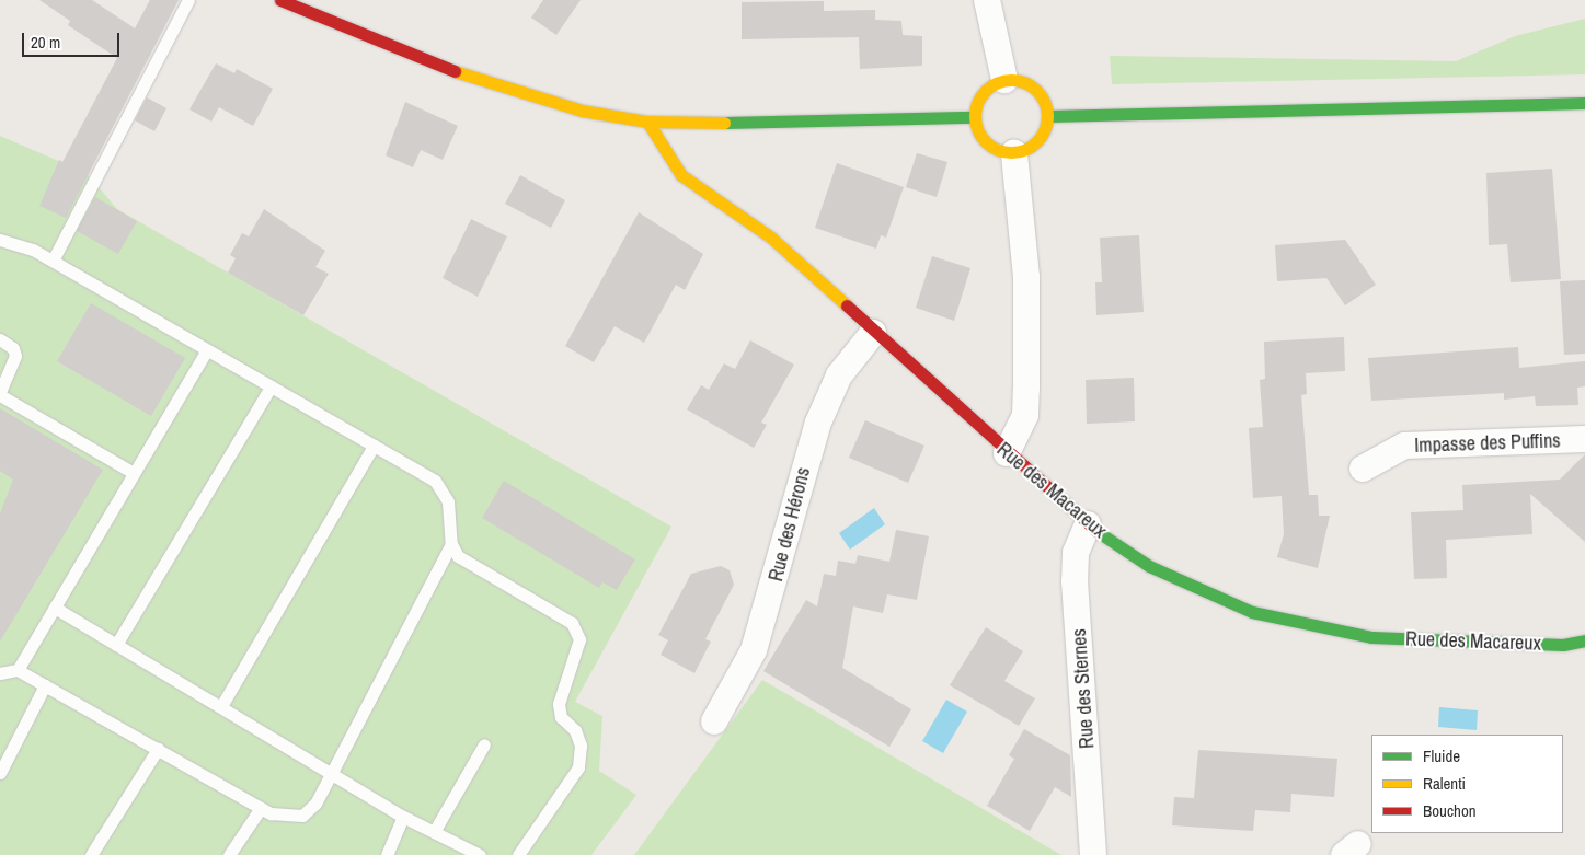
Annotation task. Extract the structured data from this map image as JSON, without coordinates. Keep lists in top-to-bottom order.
{
  "streets": {
    "main road": ["Rue des Macareux"],
    "street": ["Impasse des Puffins", "Rue des Hérons", "Rue des Sternes"]
  },
  "crossings": [
    ["Rue des Macareux", "Rue des Hérons"],
    ["Rue des Macareux", "Rue des Sternes"]
  ],
  "legend": ["Fluide", "Ralenti", "Bouchon"],
  "scale_bar": "20 m"
}
